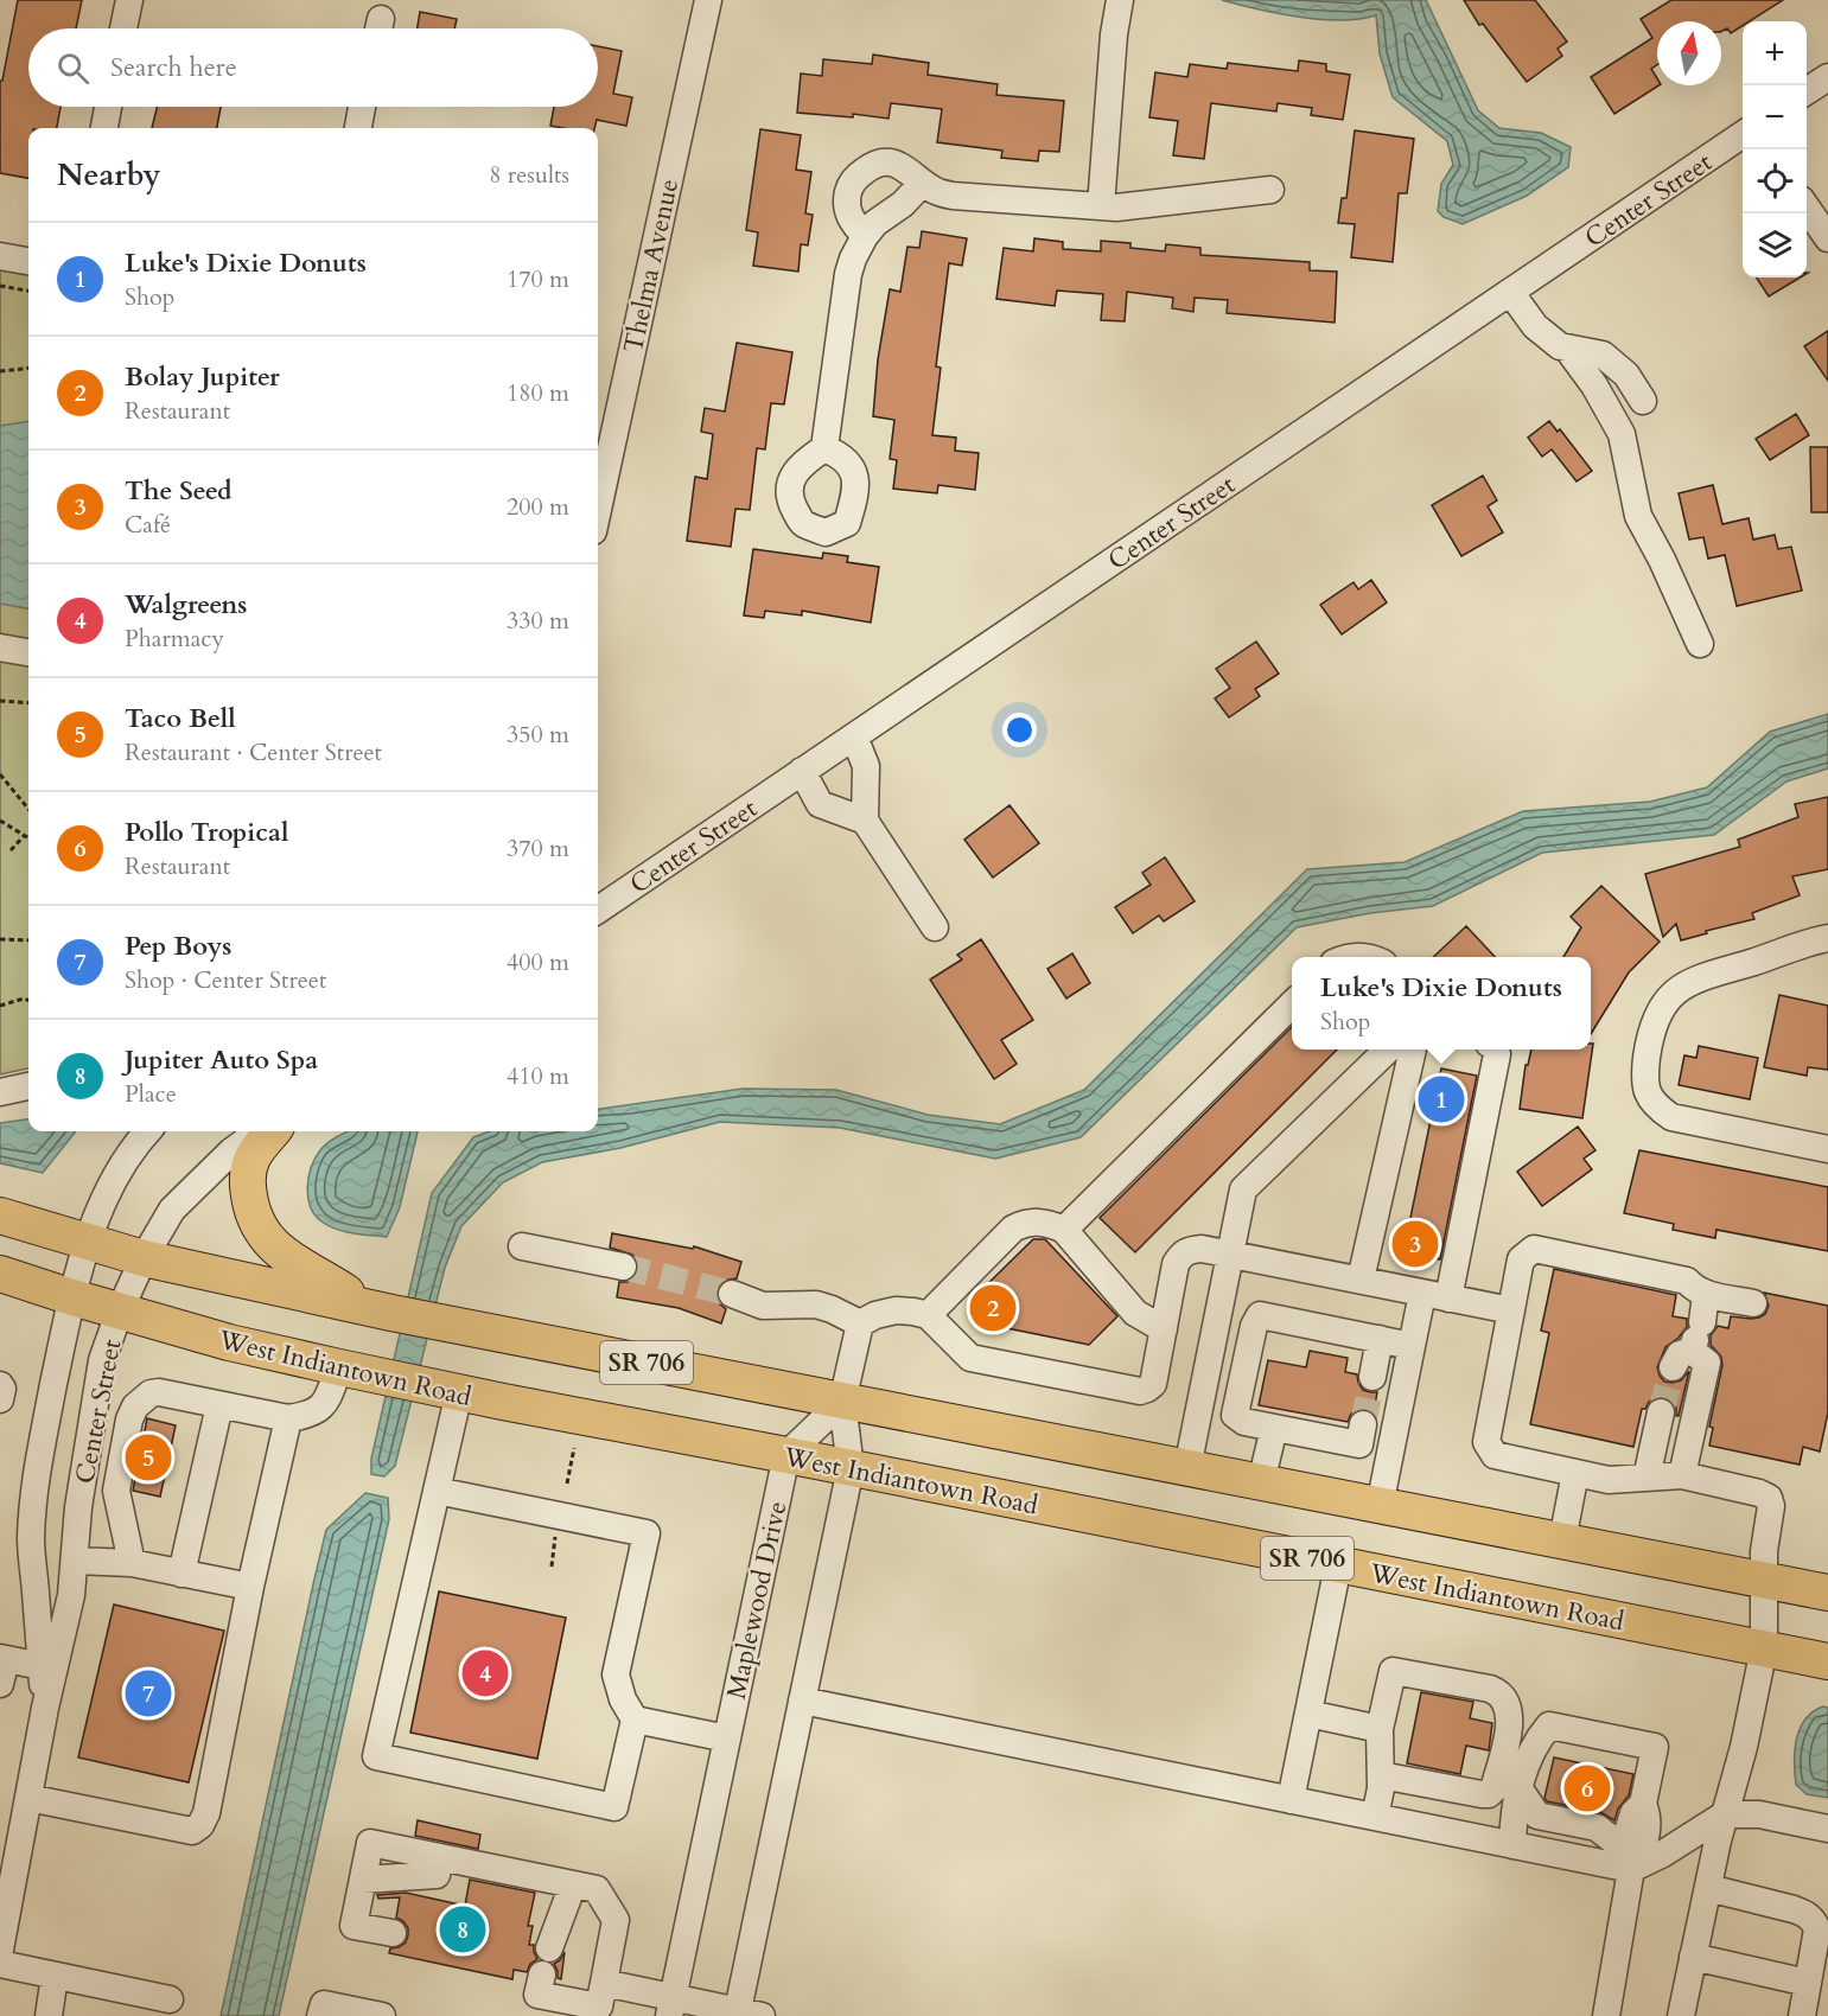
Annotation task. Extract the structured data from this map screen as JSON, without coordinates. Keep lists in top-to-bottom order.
{
  "streets": {
    "main road": ["SR 706", "West Indiantown Road"],
    "street": ["Center Street", "Thelma Avenue", "Maplewood Drive"]
  },
  "crossings": [
    ["Center Street", "SR 706"],
    ["Center Street", "West Indiantown Road"],
    ["West Indiantown Road", "Maplewood Drive"]
  ],
  "north": "top",
  "page": {
    "map_buttons": ["+", "−"],
    "search": "Search here",
    "heading": ["Nearby", "8 results"],
    "list": [
      {
        "mark": "1",
        "name": "Luke's Dixie Donuts",
        "note": "Shop",
        "value": "170 m"
      },
      {
        "mark": "2",
        "name": "Bolay Jupiter",
        "note": "Restaurant",
        "value": "180 m"
      },
      {
        "mark": "3",
        "name": "The Seed",
        "note": "Café",
        "value": "200 m"
      },
      {
        "mark": "4",
        "name": "Walgreens",
        "note": "Pharmacy",
        "value": "330 m"
      },
      {
        "mark": "5",
        "name": "Taco Bell",
        "note": "Restaurant · Center Street",
        "value": "350 m"
      },
      {
        "mark": "6",
        "name": "Pollo Tropical",
        "note": "Restaurant",
        "value": "370 m"
      },
      {
        "mark": "7",
        "name": "Pep Boys",
        "note": "Shop · Center Street",
        "value": "400 m"
      },
      {
        "mark": "8",
        "name": "Jupiter Auto Spa",
        "note": "Place",
        "value": "410 m"
      }
    ],
    "popup": ["Luke's Dixie Donuts", "Shop"],
    "pins": [
      "1",
      "3",
      "2",
      "5",
      "4",
      "7",
      "6",
      "8"
    ]
  }
}
